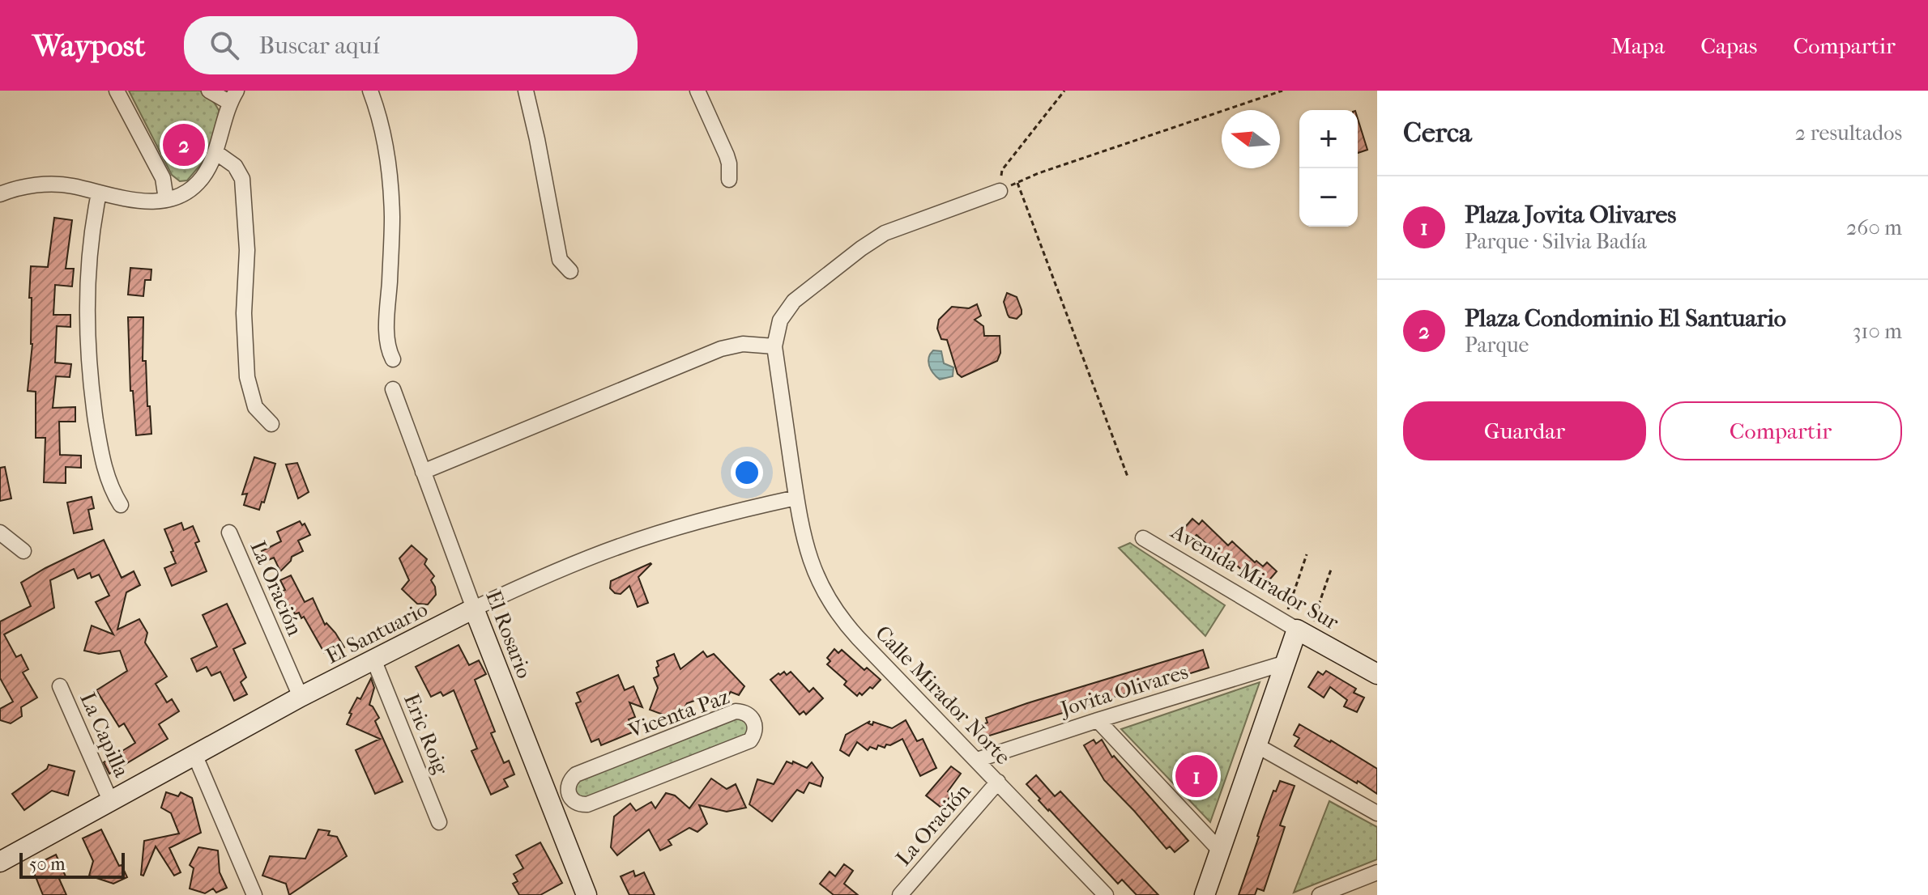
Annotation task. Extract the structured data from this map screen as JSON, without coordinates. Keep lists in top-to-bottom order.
{
  "streets": {
    "street": [
      "Avenida Mirador Sur",
      "La Oración",
      "El Santuario",
      "El Rosario",
      "Jovita Olivares",
      "Calle Mirador Norte",
      "Vicenta Paz",
      "Eric Roig",
      "La Capilla"
    ]
  },
  "crossings": [
    ["La Oración", "El Santuario"],
    ["La Oración", "Calle Mirador Norte"],
    ["El Santuario", "El Rosario"],
    ["El Santuario", "Calle Mirador Norte"],
    ["El Santuario", "Eric Roig"],
    ["El Santuario", "La Capilla"],
    ["Jovita Olivares", "Calle Mirador Norte"]
  ],
  "scale_bar": "50 m",
  "north": "left",
  "page": {
    "header": "Waypost",
    "search": "Buscar aquí",
    "nav": ["Mapa", "Capas", "Compartir"],
    "heading": ["Cerca", "2 resultados"],
    "map_buttons": ["+", "−"],
    "pins": ["2", "1"],
    "list": [
      {
        "mark": "1",
        "name": "Plaza Jovita Olivares",
        "note": "Parque · Silvia Badía",
        "value": "260 m"
      },
      {
        "mark": "2",
        "name": "Plaza Condominio El Santuario",
        "note": "Parque",
        "value": "310 m"
      }
    ],
    "buttons": ["Guardar", "Compartir"],
    "scale": "50 m"
  }
}
